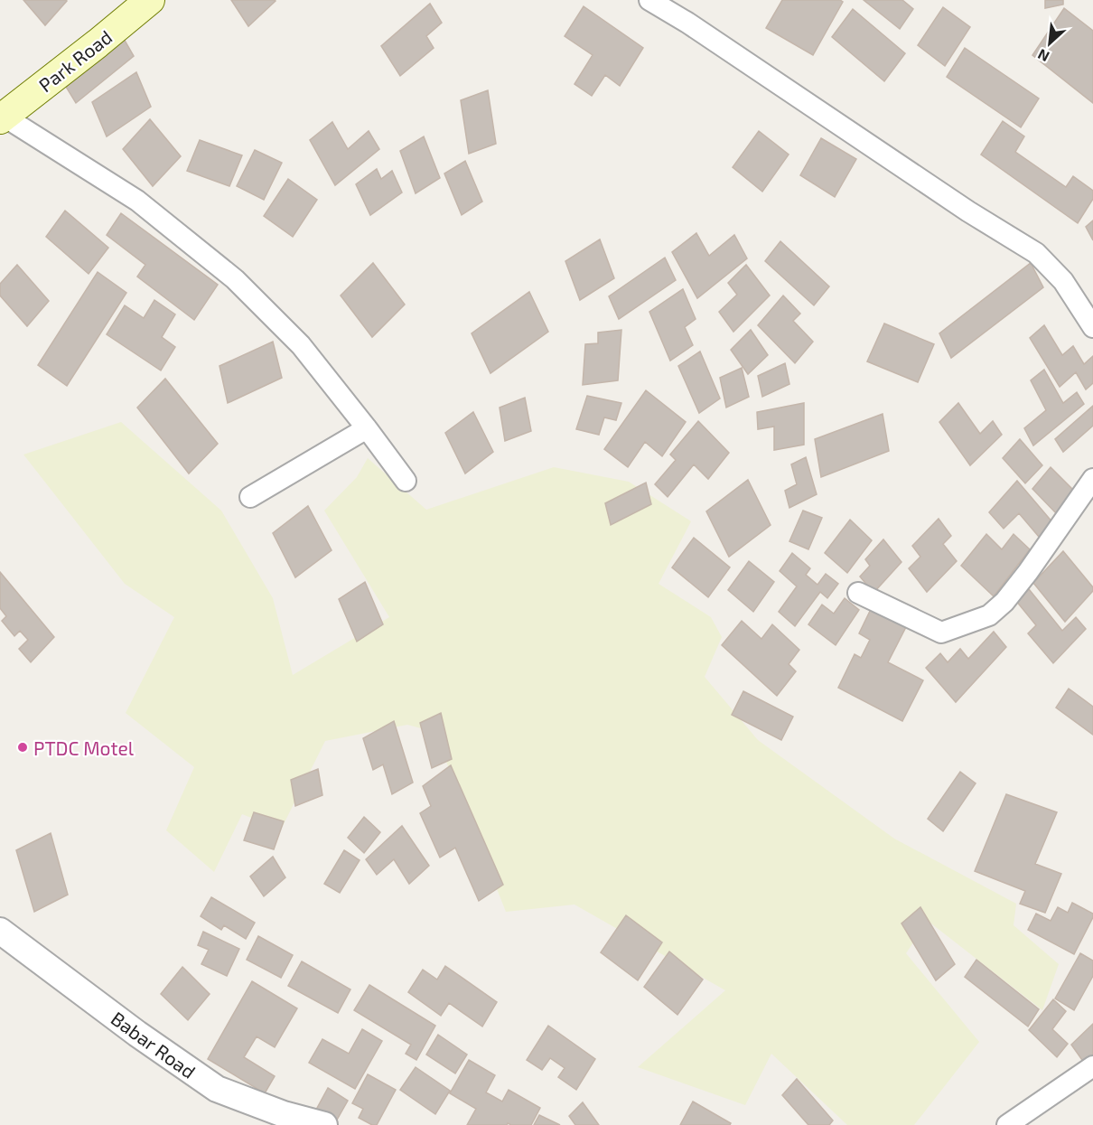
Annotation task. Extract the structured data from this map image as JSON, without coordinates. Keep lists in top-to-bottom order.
{
  "streets": {
    "main road": ["Park Road"],
    "street": ["Babar Road"]
  },
  "places": ["PTDC Motel"],
  "north": "bottom left"
}
